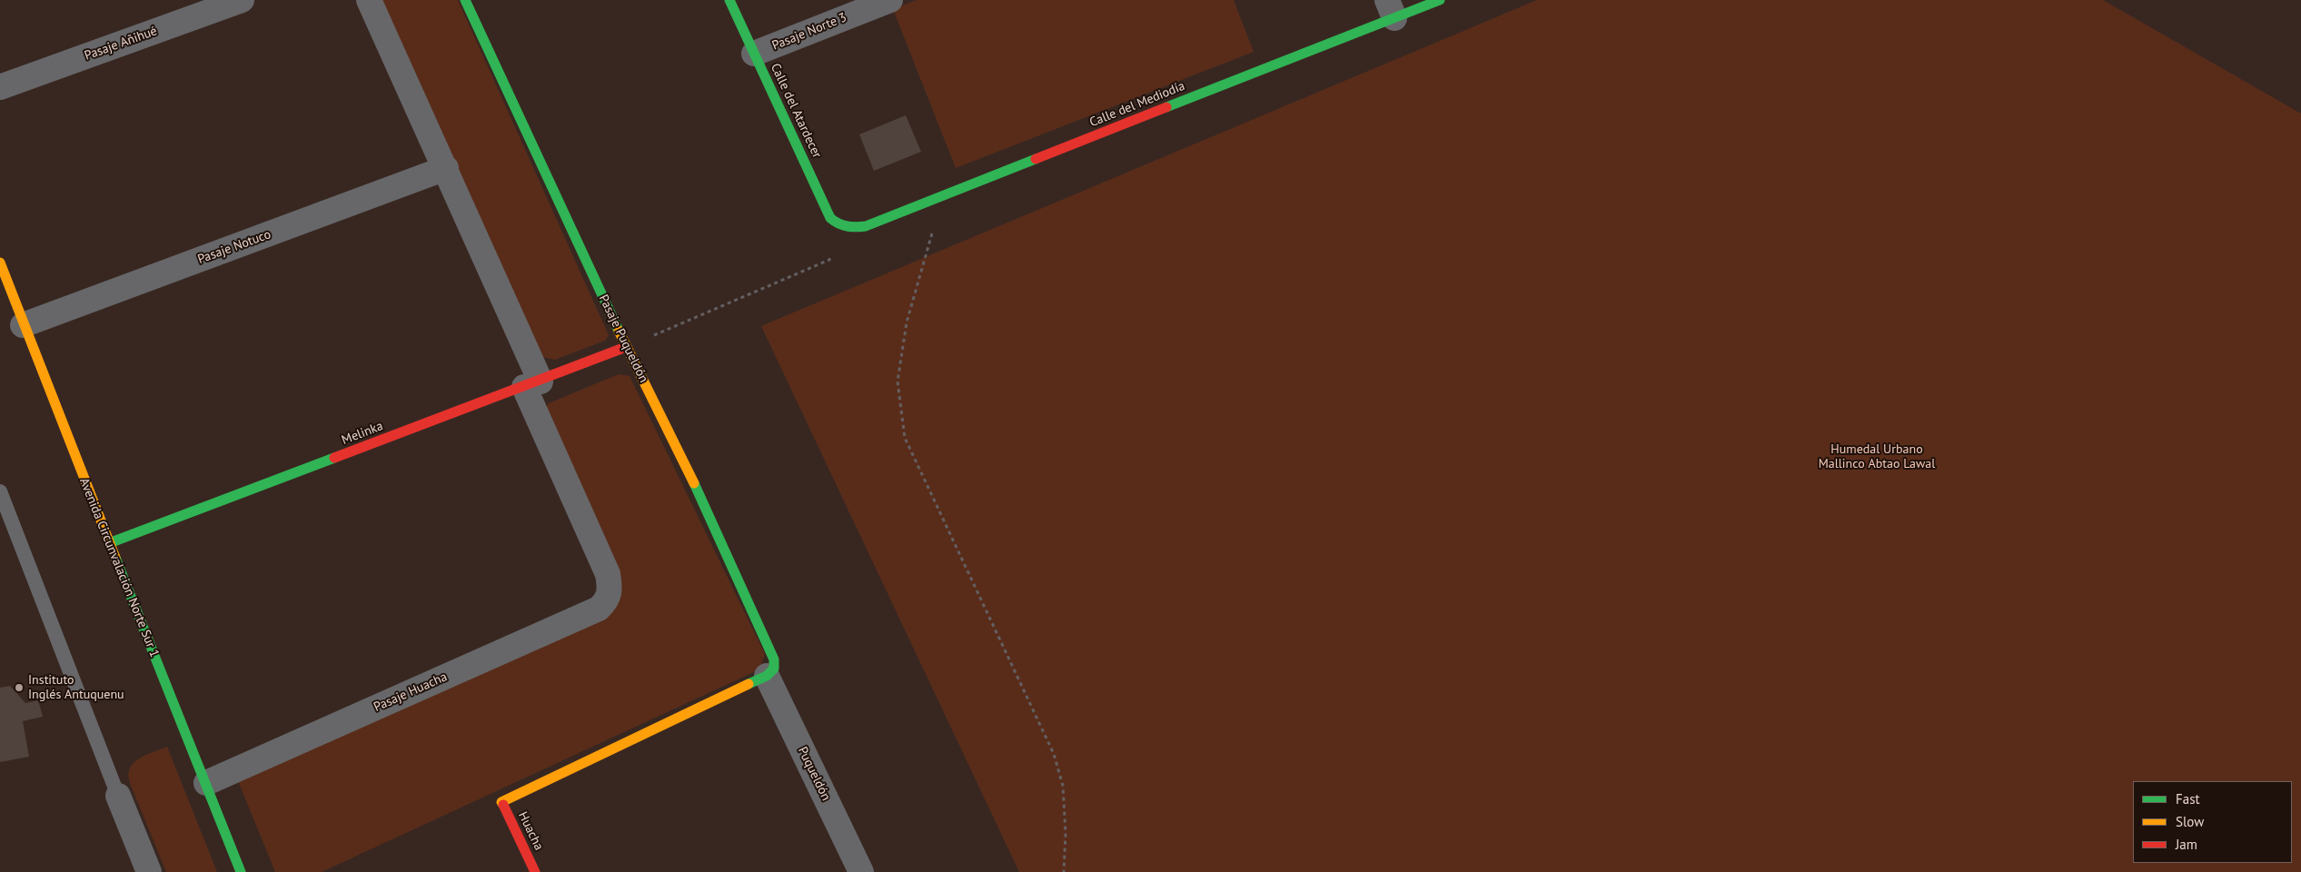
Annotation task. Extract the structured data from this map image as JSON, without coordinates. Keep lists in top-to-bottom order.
{
  "streets": {
    "street": [
      "Pasaje Norte 3",
      "Pasaje Añihué",
      "Calle del Mediodía",
      "Calle del Atardecer",
      "Pasaje Notuco",
      "Pasaje Puqueldón",
      "Melinka",
      "Avenida Circunvalación Norte Sur 1",
      "Pasaje Huacha",
      "Puqueldón",
      "Huacha"
    ]
  },
  "crossings": [
    ["Pasaje Norte 3", "Calle del Atardecer"],
    ["Calle del Mediodía", "Calle del Atardecer"],
    ["Pasaje Notuco", "Avenida Circunvalación Norte Sur 1"],
    ["Pasaje Puqueldón", "Melinka"],
    ["Pasaje Puqueldón", "Puqueldón"],
    ["Pasaje Puqueldón", "Huacha"],
    ["Melinka", "Avenida Circunvalación Norte Sur 1"],
    ["Melinka", "Pasaje Huacha"],
    ["Avenida Circunvalación Norte Sur 1", "Pasaje Huacha"],
    ["Puqueldón", "Huacha"]
  ],
  "parks": ["Humedal Urbano Mallinco Abtao Lawal"],
  "places": ["Instituto Inglés Antuquenu"],
  "legend": ["Fast", "Slow", "Jam"]
}
